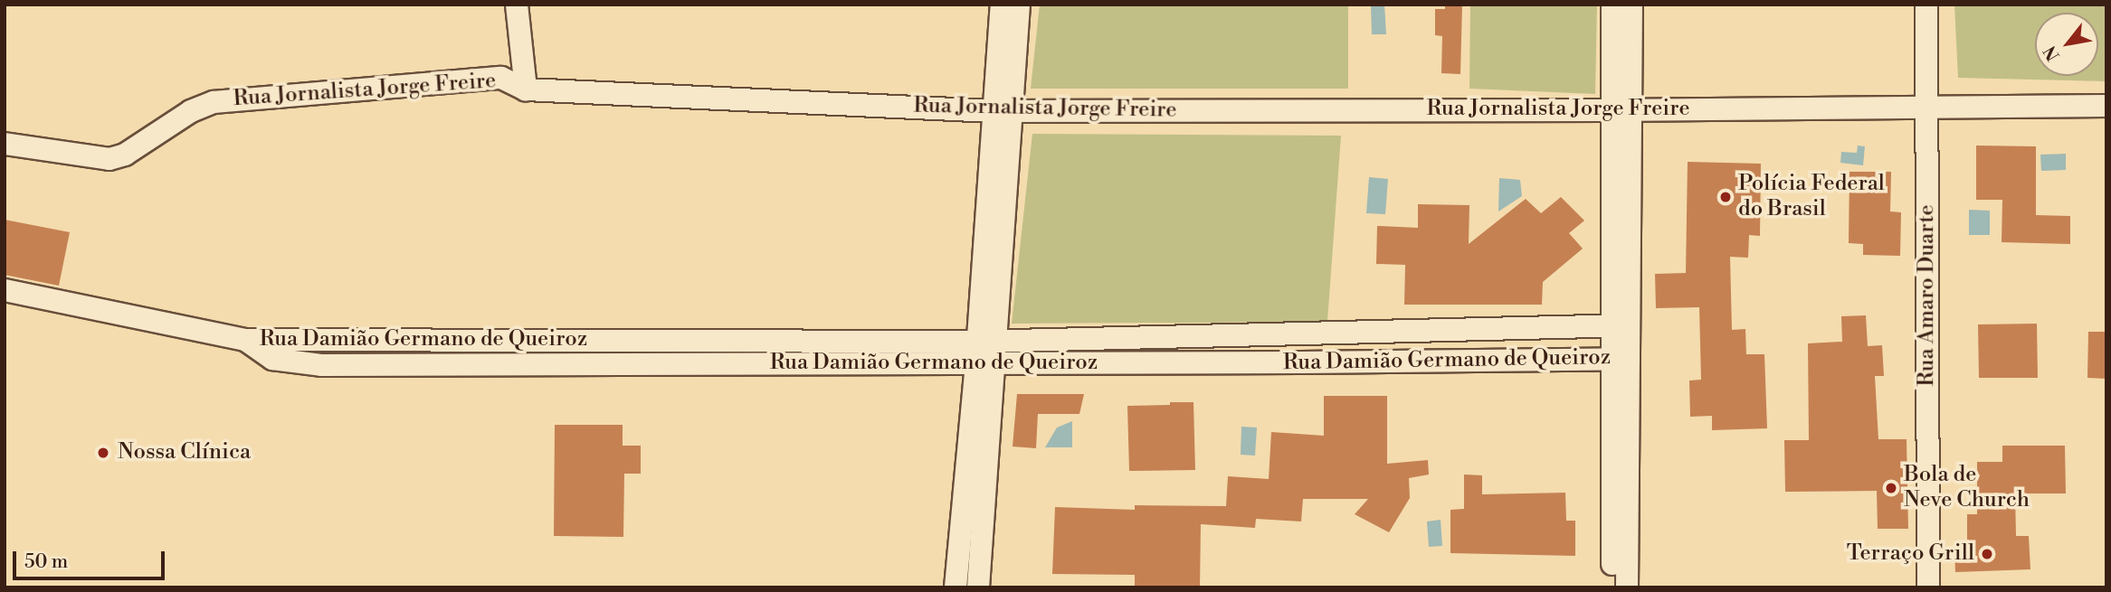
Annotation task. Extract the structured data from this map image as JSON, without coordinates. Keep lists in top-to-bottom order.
{
  "streets": {
    "street": ["Rua Jornalista Jorge Freire", "Rua Amaro Duarte", "Rua Damião Germano de Queiroz"]
  },
  "crossings": [
    ["Rua Jornalista Jorge Freire", "Rua Amaro Duarte"]
  ],
  "places": [
    "Polícia Federal do Brasil",
    "Nossa Clínica",
    "Bola de Neve Church",
    "Terraço Grill"
  ],
  "scale_bar": "50 m",
  "north": "bottom left"
}
